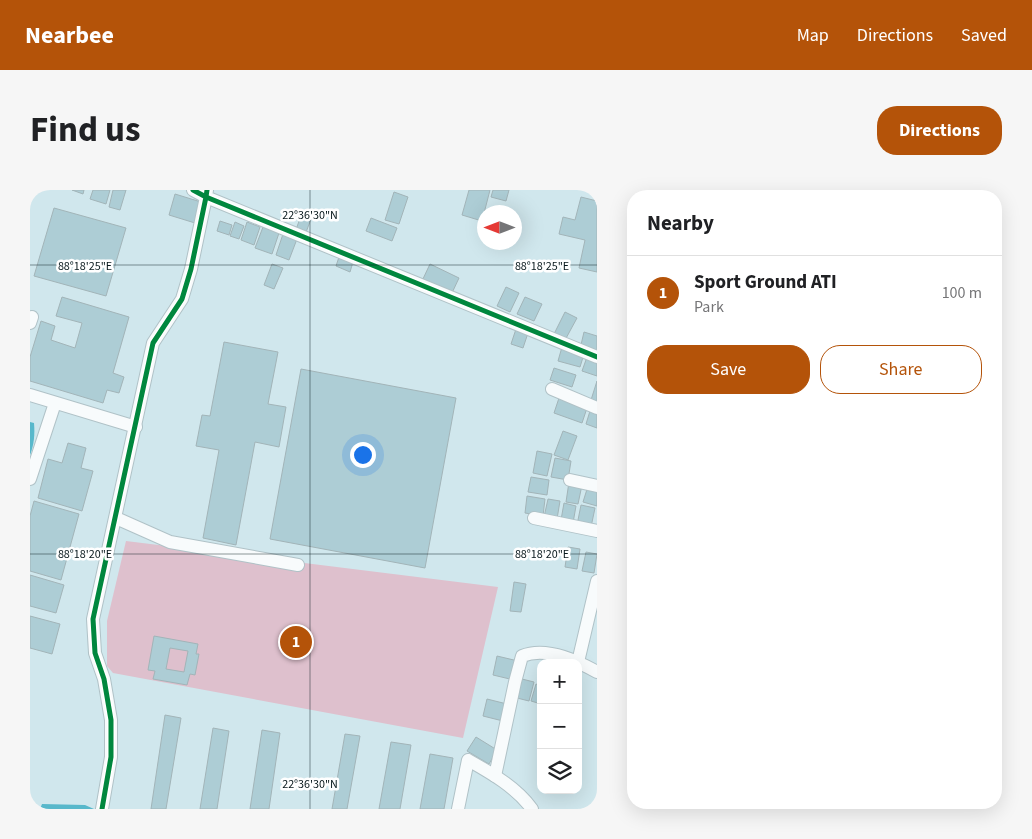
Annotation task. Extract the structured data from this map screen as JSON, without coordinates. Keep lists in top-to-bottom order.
{
  "north": "left",
  "page": {
    "header": "Nearbee",
    "nav": ["Map", "Directions", "Saved"],
    "title": "Find us",
    "buttons": [
      "Directions",
      ["Save", "Share"]
    ],
    "heading": "Nearby",
    "list": [
      {
        "mark": "1",
        "name": "Sport Ground ATI",
        "note": "Park",
        "value": "100 m"
      }
    ],
    "pins": "1",
    "map_buttons": ["+", "−"]
  },
  "coordinates": ["22°36'30\"N", "88°18'25\"E", "88°18'20\"E"]
}
